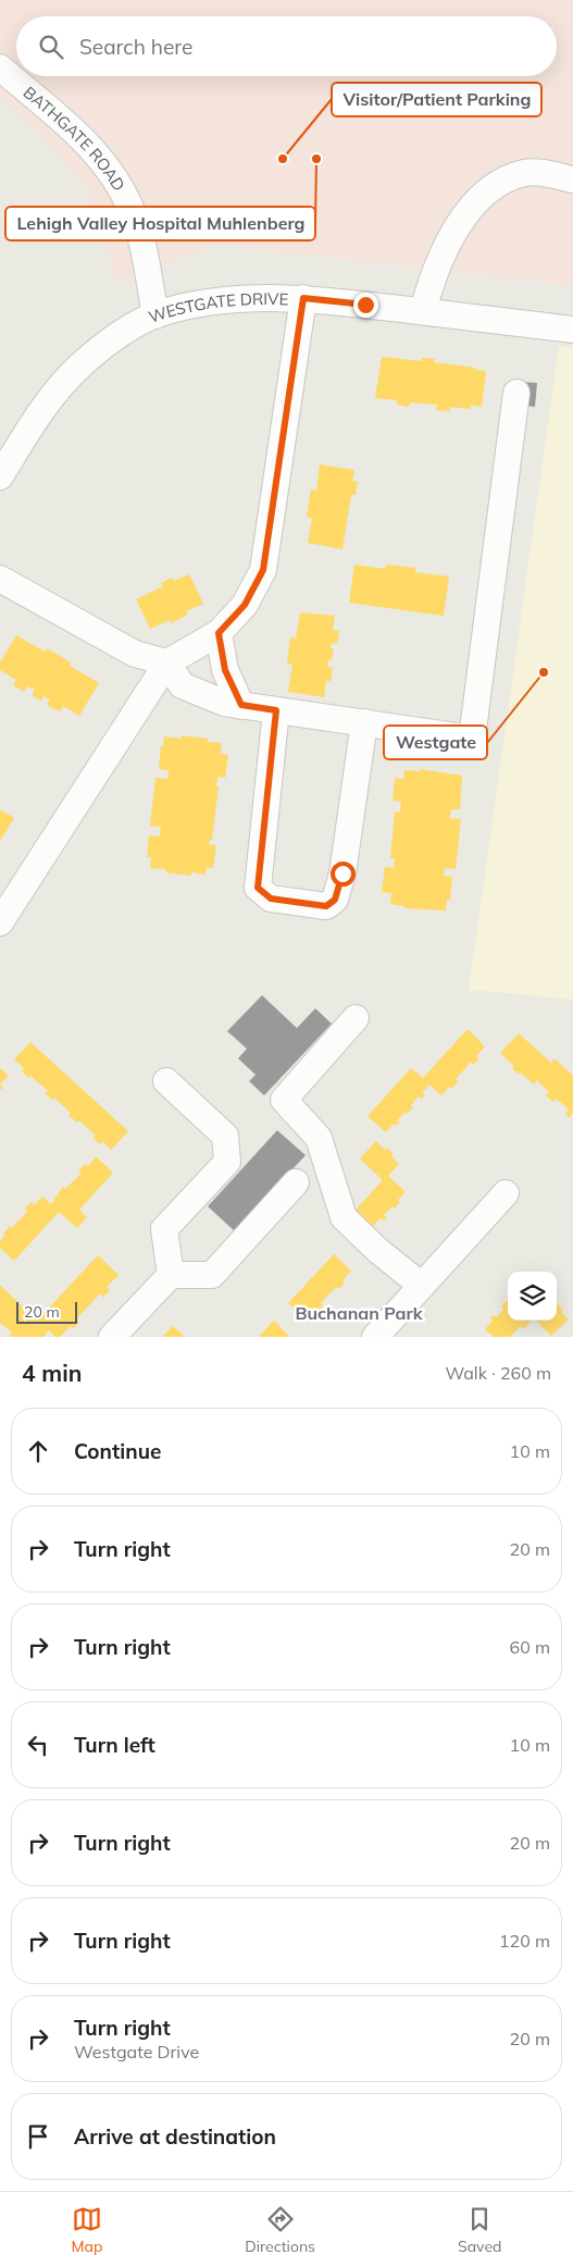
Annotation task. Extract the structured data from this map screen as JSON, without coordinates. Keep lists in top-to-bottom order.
{
  "streets": {
    "street": ["BATHGATE ROAD", "WESTGATE DRIVE"]
  },
  "crossings": [
    ["BATHGATE ROAD", "WESTGATE DRIVE"]
  ],
  "districts": ["Buchanan Park"],
  "places": ["Visitor/Patient Parking", "Lehigh Valley Hospital Muhlenberg", "Westgate"],
  "scale_bar": "20 m",
  "page": {
    "search": "Search here",
    "scale": "20 m",
    "heading": ["4 min", "Walk · 260 m"],
    "list": [
      ["Continue", "10 m"],
      ["Turn right", "20 m"],
      ["Turn right", "60 m"],
      ["Turn left", "10 m"],
      ["Turn right", "20 m"],
      ["Turn right", "120 m"],
      ["Turn right", "Westgate Drive", "20 m"],
      "Arrive at destination"
    ],
    "nav": ["Map", "Directions", "Saved"]
  }
}
